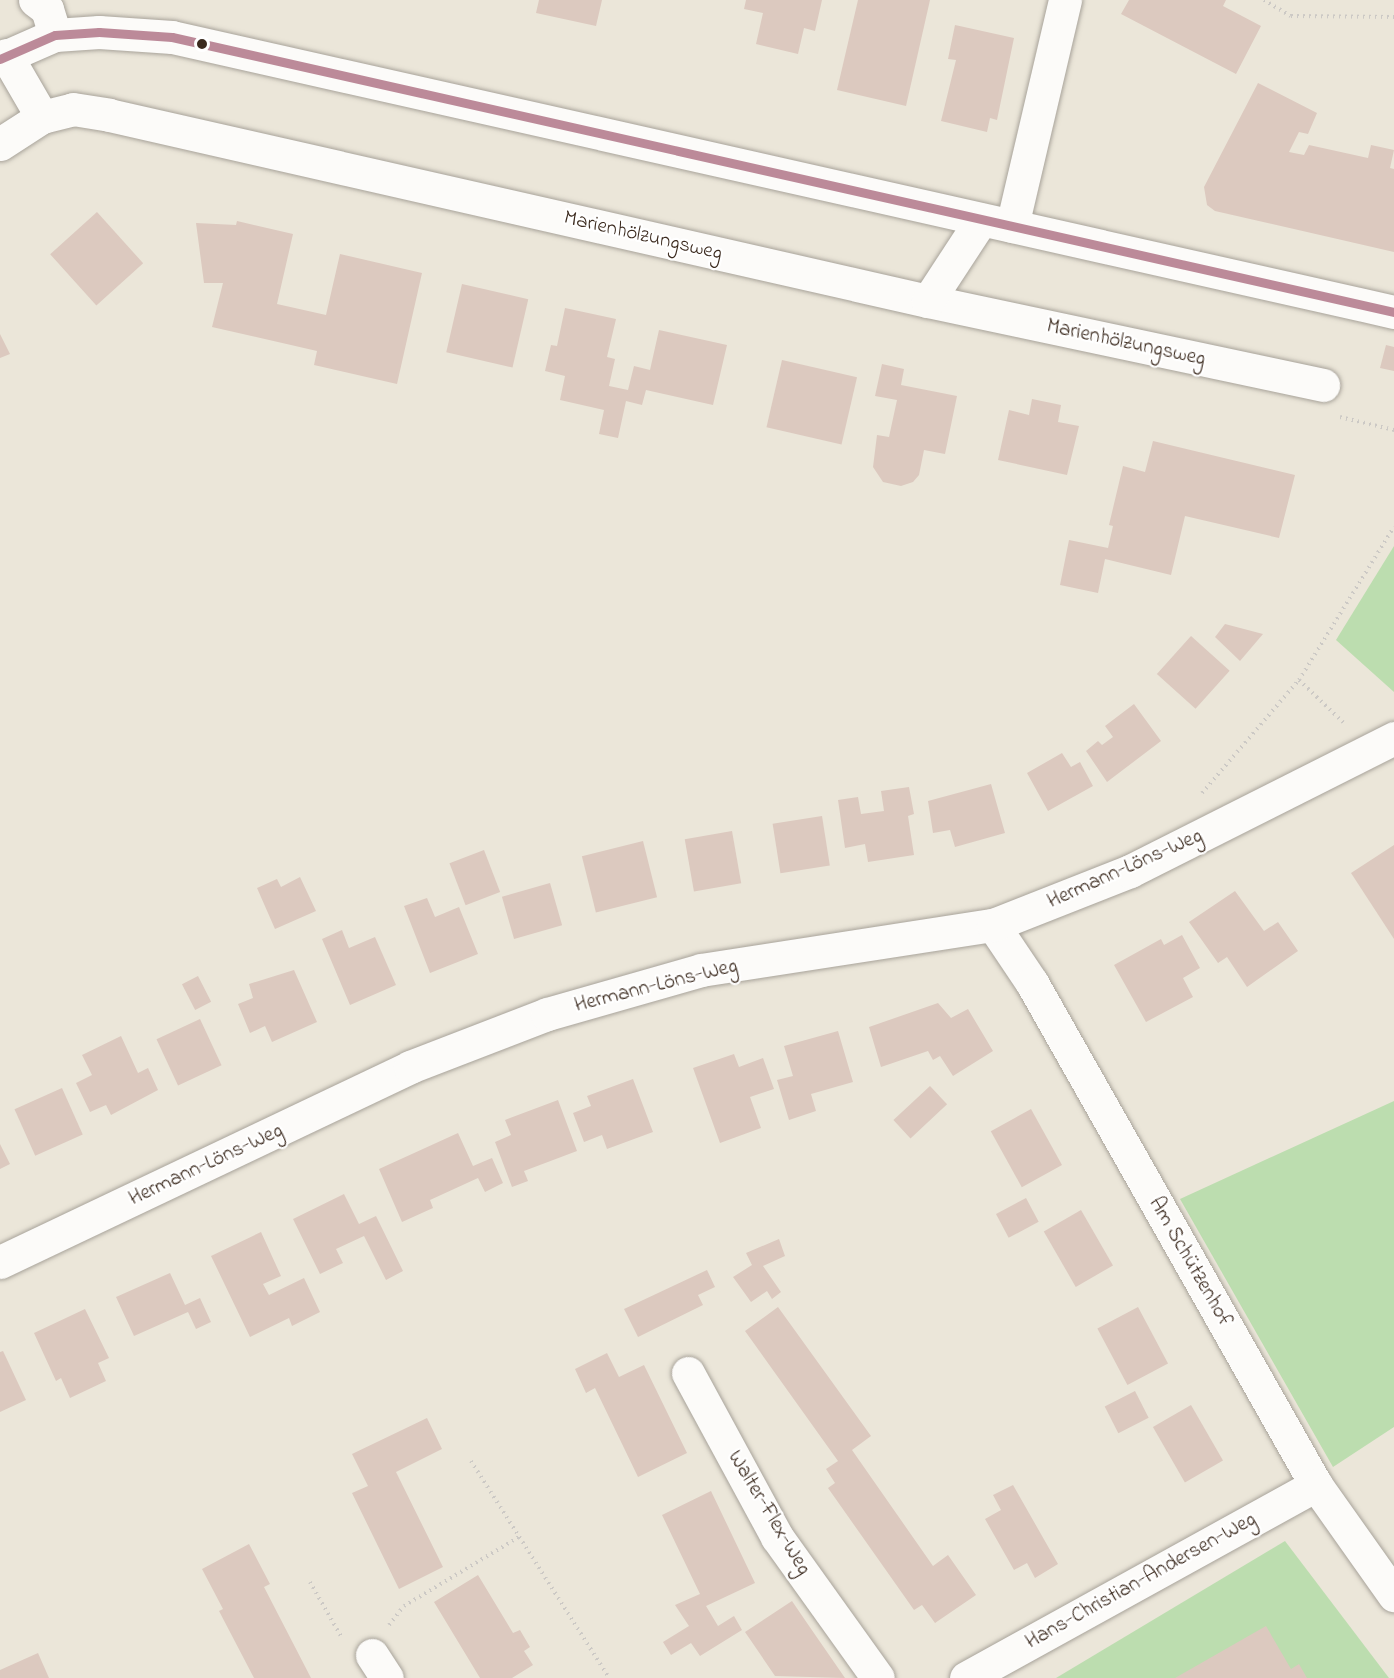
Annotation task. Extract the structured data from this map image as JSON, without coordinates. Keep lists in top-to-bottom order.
{
  "streets": {
    "street": [
      "Marienhölzungsweg",
      "Hermann-Löns-Weg",
      "Am Schützenhof",
      "Walter-Flex-Weg",
      "Hans-Christian-Andersen-Weg"
    ]
  },
  "crossings": [
    ["Hermann-Löns-Weg", "Am Schützenhof"],
    ["Am Schützenhof", "Hans-Christian-Andersen-Weg"]
  ]
}
